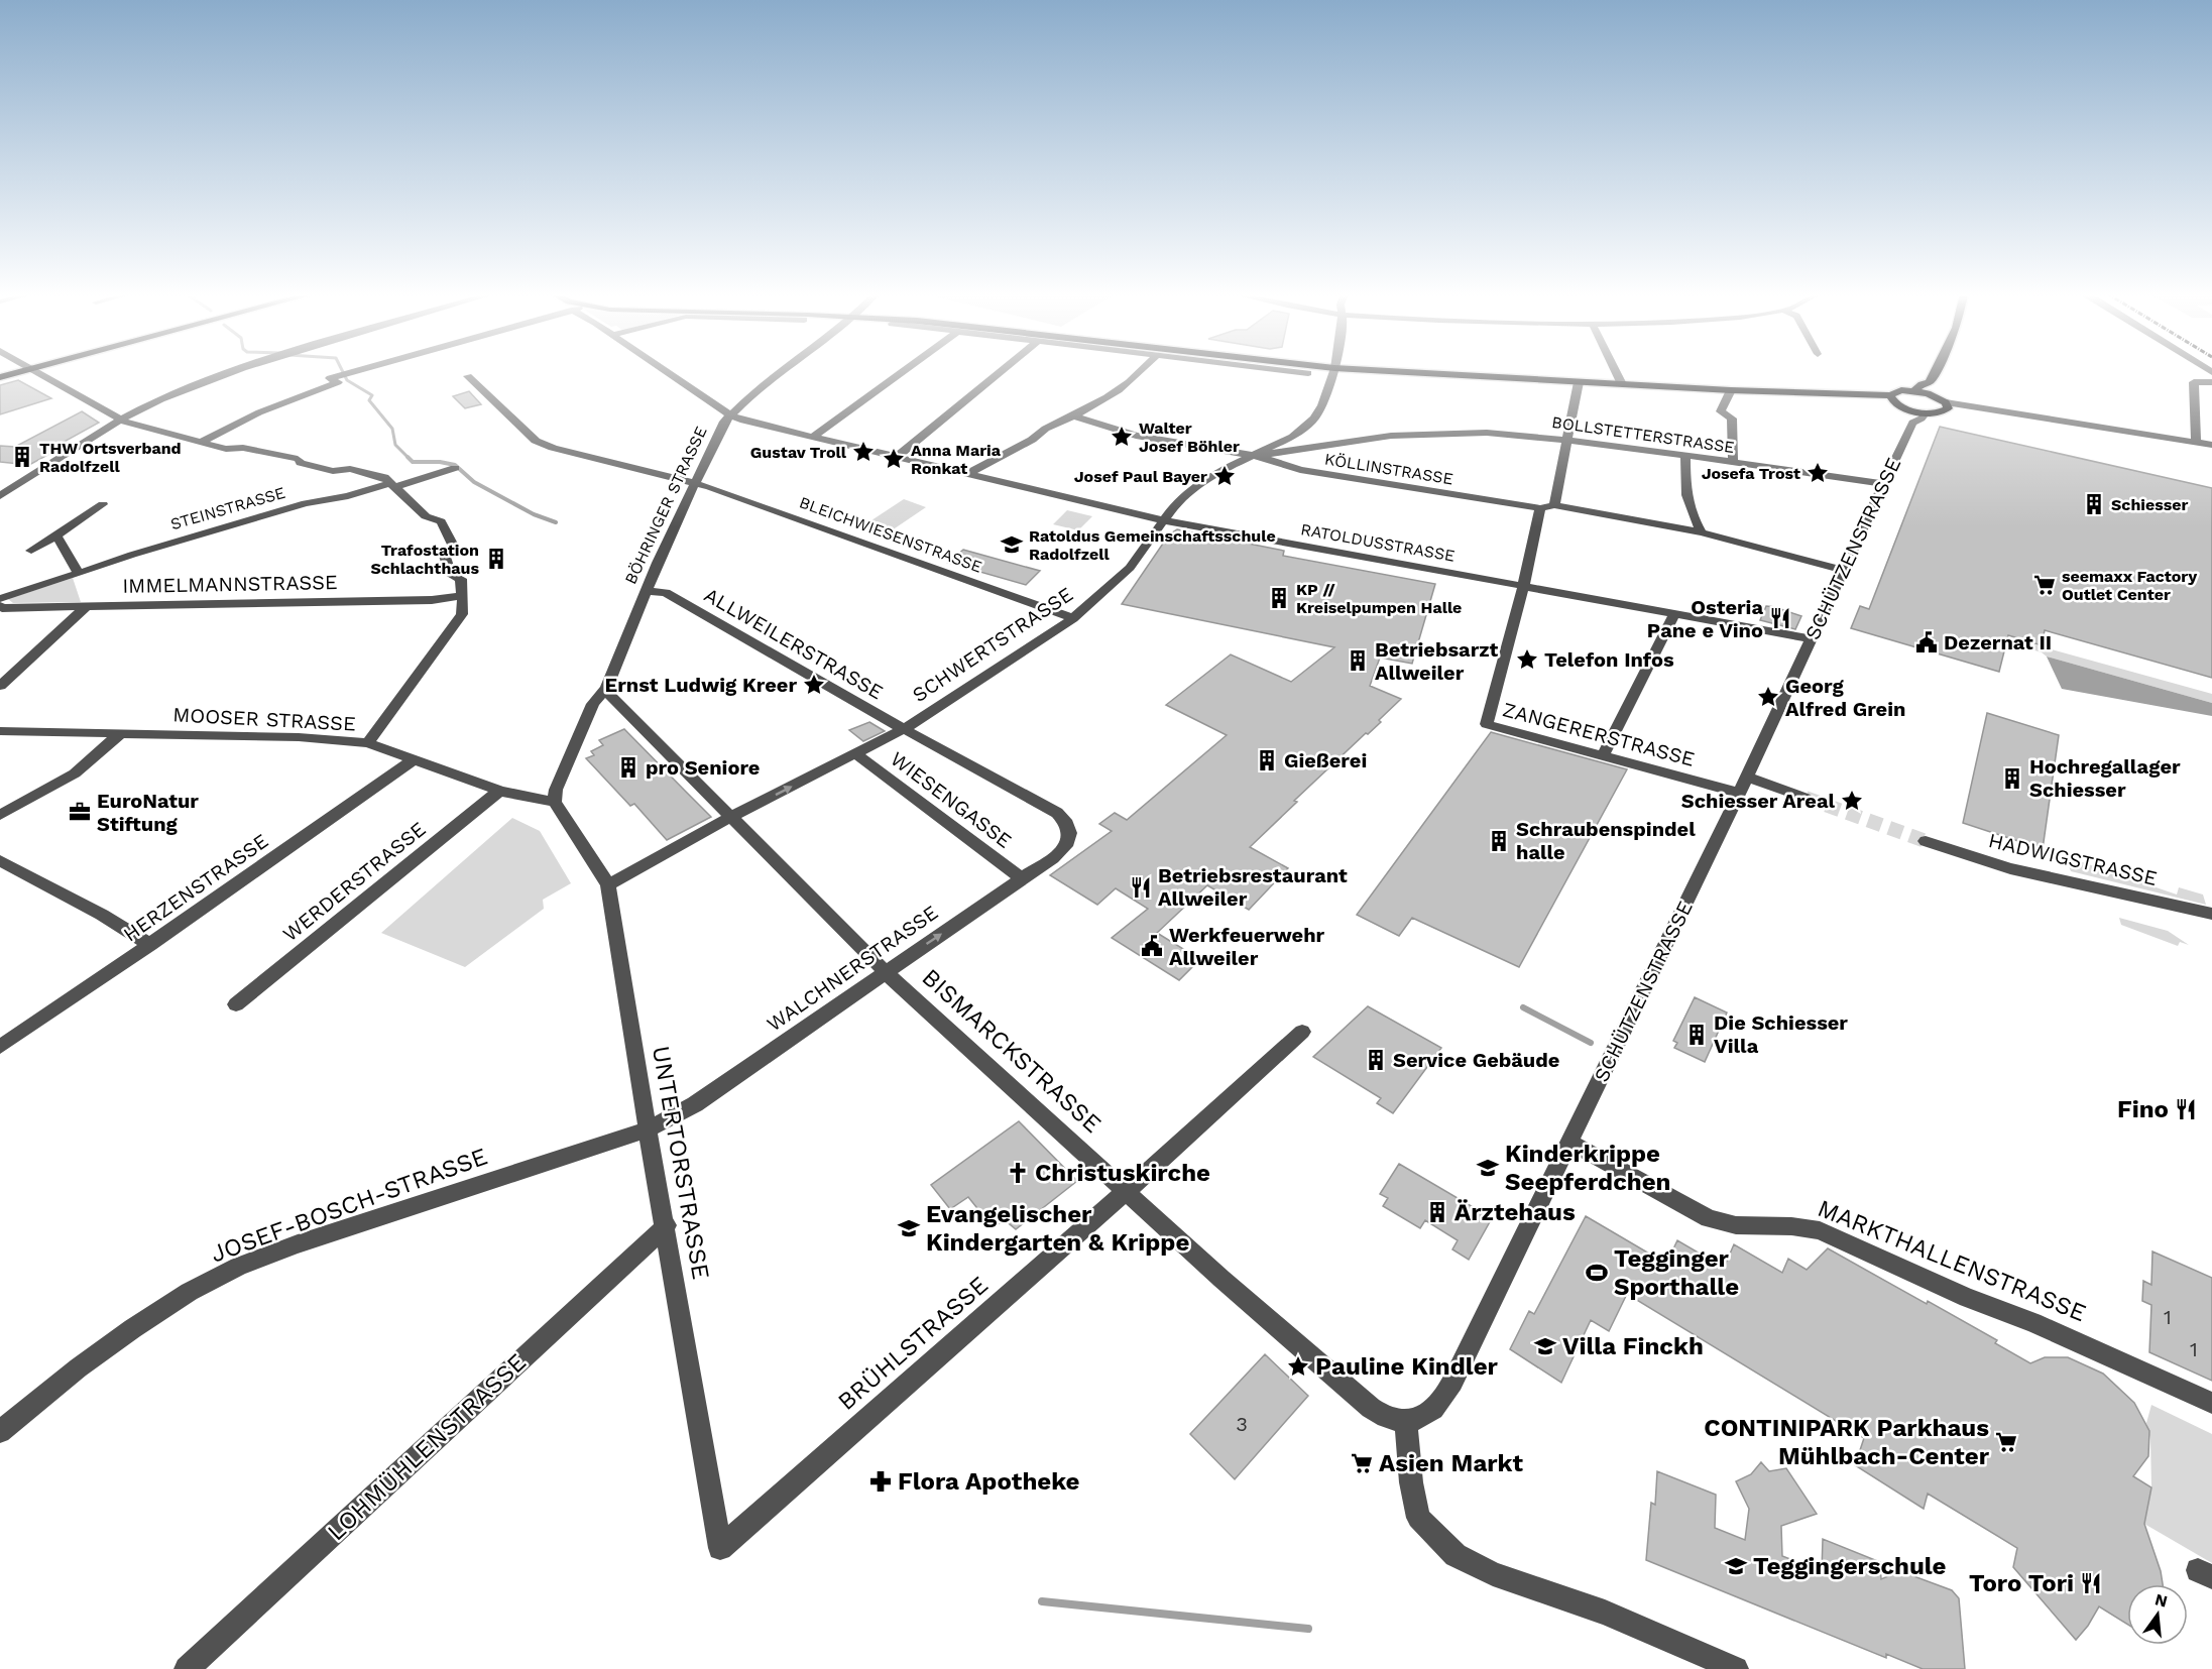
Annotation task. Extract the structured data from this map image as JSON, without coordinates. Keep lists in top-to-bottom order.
{
  "streets": {
    "street": [
      "BOLLSTETTERSTRASSE",
      "KÖLLINSTRASSE",
      "BÖHRINGER STRASSE",
      "STEINSTRASSE",
      "BLEICHWIESENSTRASSE",
      "RATOLDUSSTRASSE",
      "SCHÜTZENSTRASSE",
      "IMMELMANNSTRASSE",
      "ALLWEILERSTRASSE",
      "SCHWERTSTRASSE",
      "MOOSER STRASSE",
      "ZANGERERSTRASSE",
      "WIESENGASSE",
      "HADWIGSTRASSE",
      "WERDERSTRASSE",
      "HERZENSTRASSE",
      "WALCHNERSTRASSE",
      "BISMARCKSTRASSE",
      "UNTERTORSTRASSE",
      "JOSEF-BOSCH-STRASSE",
      "MARKTHALLENSTRASSE",
      "BRÜHLSTRASSE",
      "LOHMÜHLENSTRASSE"
    ]
  },
  "crossings": [
    ["BOLLSTETTERSTRASSE", "KÖLLINSTRASSE"],
    ["BOLLSTETTERSTRASSE", "SCHÜTZENSTRASSE"],
    ["BOLLSTETTERSTRASSE", "SCHWERTSTRASSE"],
    ["KÖLLINSTRASSE", "SCHÜTZENSTRASSE"],
    ["KÖLLINSTRASSE", "SCHWERTSTRASSE"],
    ["KÖLLINSTRASSE", "ZANGERERSTRASSE"],
    ["BÖHRINGER STRASSE", "BLEICHWIESENSTRASSE"],
    ["BÖHRINGER STRASSE", "RATOLDUSSTRASSE"],
    ["BÖHRINGER STRASSE", "ALLWEILERSTRASSE"],
    ["BÖHRINGER STRASSE", "MOOSER STRASSE"],
    ["BÖHRINGER STRASSE", "BISMARCKSTRASSE"],
    ["BÖHRINGER STRASSE", "UNTERTORSTRASSE"],
    ["BLEICHWIESENSTRASSE", "SCHWERTSTRASSE"],
    ["RATOLDUSSTRASSE", "SCHÜTZENSTRASSE"],
    ["RATOLDUSSTRASSE", "SCHWERTSTRASSE"],
    ["RATOLDUSSTRASSE", "ZANGERERSTRASSE"],
    ["SCHÜTZENSTRASSE", "ZANGERERSTRASSE"],
    ["SCHÜTZENSTRASSE", "BISMARCKSTRASSE"],
    ["SCHÜTZENSTRASSE", "MARKTHALLENSTRASSE"],
    ["ALLWEILERSTRASSE", "SCHWERTSTRASSE"],
    ["ALLWEILERSTRASSE", "WALCHNERSTRASSE"],
    ["SCHWERTSTRASSE", "WIESENGASSE"],
    ["SCHWERTSTRASSE", "BISMARCKSTRASSE"],
    ["SCHWERTSTRASSE", "UNTERTORSTRASSE"],
    ["MOOSER STRASSE", "WERDERSTRASSE"],
    ["MOOSER STRASSE", "HERZENSTRASSE"],
    ["MOOSER STRASSE", "UNTERTORSTRASSE"],
    ["WIESENGASSE", "WALCHNERSTRASSE"],
    ["WALCHNERSTRASSE", "BISMARCKSTRASSE"],
    ["WALCHNERSTRASSE", "UNTERTORSTRASSE"],
    ["WALCHNERSTRASSE", "JOSEF-BOSCH-STRASSE"],
    ["BISMARCKSTRASSE", "BRÜHLSTRASSE"],
    ["UNTERTORSTRASSE", "JOSEF-BOSCH-STRASSE"],
    ["UNTERTORSTRASSE", "BRÜHLSTRASSE"],
    ["UNTERTORSTRASSE", "LOHMÜHLENSTRASSE"]
  ],
  "places": {
    "place": [
      "Walter Josef Böhler",
      "Gustav Troll",
      "Anna Maria Ronkat",
      "Josefa Trost",
      "Josef Paul Bayer",
      "Telefon Infos",
      "Ernst Ludwig Kreer",
      "Georg Alfred Grein",
      "Schiesser Areal",
      "Pauline Kindler"
    ],
    "building": [
      "THW Ortsverband Radolfzell",
      "Schiesser",
      "Trafostation Schlachthaus",
      "KP // Kreiselpumpen Halle",
      "Betriebsarzt Allweiler",
      "Gießerei",
      "pro Seniore",
      "Hochregallager Schiesser",
      "Schraubenspindel halle",
      "Die Schiesser Villa",
      "Service Gebäude",
      "Ärztehaus"
    ],
    "school or university": [
      "Ratoldus Gemeinschaftsschule Radolfzell",
      "Kinderkrippe Seepferdchen",
      "Evangelischer Kindergarten & Krippe",
      "Villa Finckh",
      "Teggingerschule"
    ],
    "supermarket": ["seemaxx Factory Outlet Center", "CONTINIPARK Parkhaus Mühlbach-Center", "Asien Markt"],
    "restaurant": [
      "Osteria Pane e Vino",
      "Betriebsrestaurant Allweiler",
      "Fino",
      "Toro Tori"
    ],
    "public building": ["Dezernat II", "Werkfeuerwehr Allweiler"],
    "office": ["EuroNatur Stiftung"],
    "church": ["Christuskirche"],
    "sports": ["Tegginger Sporthalle"],
    "pharmacy": ["Flora Apotheke"]
  },
  "house_numbers": ["1", "1", "3"],
  "north": "top"
}
